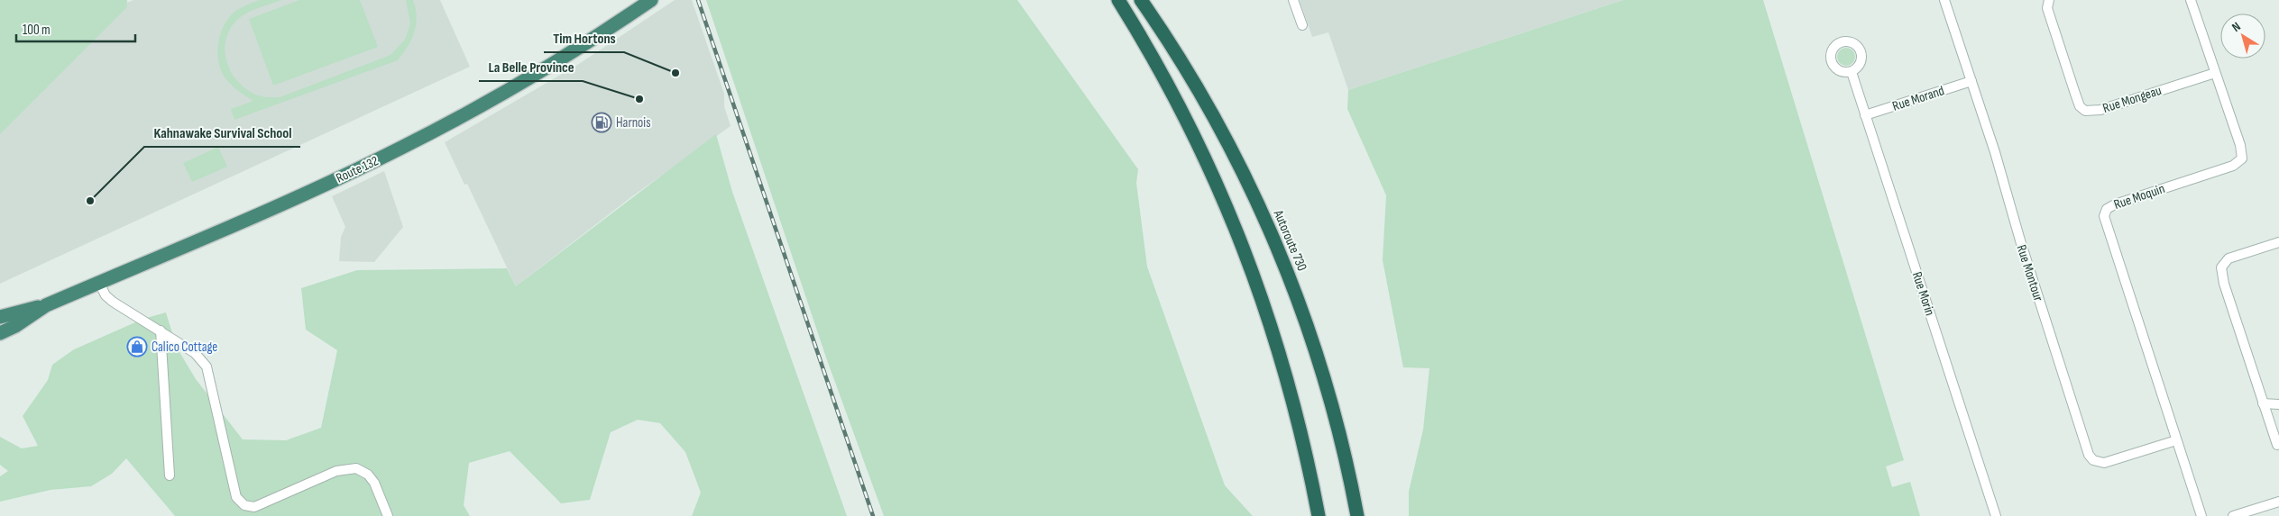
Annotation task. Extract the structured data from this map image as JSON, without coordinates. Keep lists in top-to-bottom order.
{
  "streets": {
    "highway": ["Route 132", "Autoroute 730"],
    "street": [
      "Rue Morand",
      "Rue Mongeau",
      "Rue Moquin",
      "Rue Montour",
      "Rue Morin"
    ]
  },
  "crossings": [
    ["Rue Morand", "Rue Montour"],
    ["Rue Morand", "Rue Morin"],
    ["Rue Mongeau", "Rue Moquin"],
    ["Rue Moquin", "Rue Montour"]
  ],
  "places": {
    "other": ["Tim Hortons", "La Belle Province", "Kahnawake Survival School"],
    "fuel station": ["Harnois"],
    "shop": ["Calico Cottage"]
  },
  "scale_bar": "100 m",
  "north": "top left"
}
